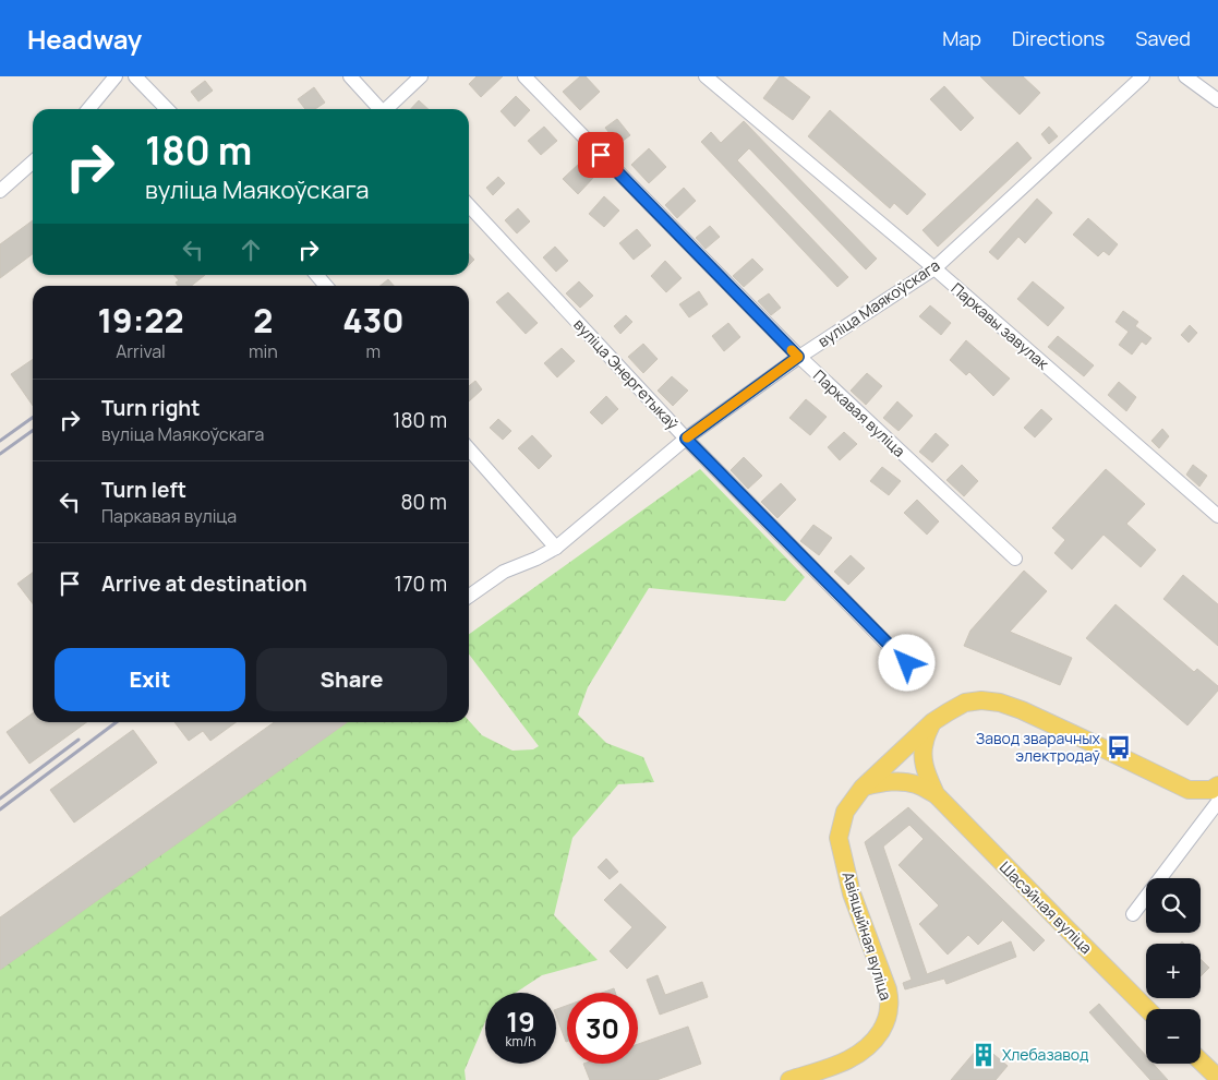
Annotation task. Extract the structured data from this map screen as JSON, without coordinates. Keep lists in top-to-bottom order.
{
  "streets": {
    "main road": ["Шасэйная вуліца", "Авіяцыйная вуліца"],
    "street": [
      "вуліца Маякоўскага",
      "Паркавы завулак",
      "вуліца Энергетыкаў",
      "Паркавая вуліца"
    ]
  },
  "crossings": [
    ["вуліца Маякоўскага", "Паркавы завулак"],
    ["вуліца Маякоўскага", "вуліца Энергетыкаў"],
    ["вуліца Маякоўскага", "Паркавая вуліца"]
  ],
  "places": {
    "bus stop": ["Завод зварачных электродаў"],
    "building": ["Хлебазавод"]
  },
  "page": {
    "header": "Headway",
    "nav": ["Map", "Directions", "Saved"],
    "turn": ["180 m", "вуліца Маякоўскага"],
    "eta": [
      "19:22",
      "Arrival",
      "2",
      "min",
      "430",
      "m"
    ],
    "list": [
      {
        "name": "Turn right",
        "note": "вуліца Маякоўскага",
        "value": "180 m"
      },
      {
        "name": "Turn left",
        "note": "Паркавая вуліца",
        "value": "80 m"
      },
      {
        "name": "Arrive at destination",
        "value": "170 m"
      }
    ],
    "buttons": ["Exit", "Share"],
    "map_buttons": ["+", "−"],
    "speed": "19 km/h",
    "limit": "30"
  }
}
